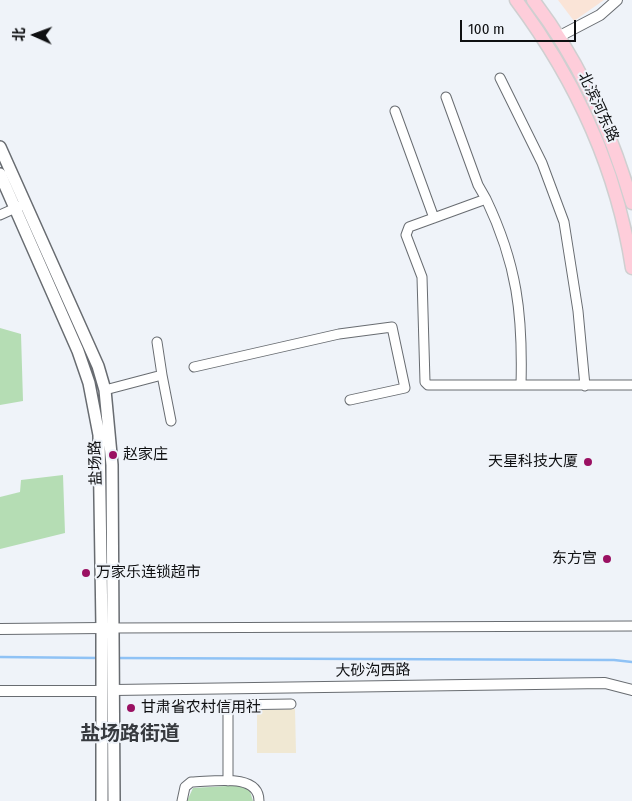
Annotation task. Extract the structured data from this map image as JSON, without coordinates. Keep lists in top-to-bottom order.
{
  "streets": {
    "main road": ["北滨河东路", "盐场路"],
    "street": ["大砂沟西路"]
  },
  "crossings": [
    ["盐场路", "大砂沟西路"]
  ],
  "districts": ["盐场路街道"],
  "places": [
    "赵家庄",
    "天星科技大厦",
    "东方宫",
    "万家乐连锁超市",
    "甘肃省农村信用社"
  ],
  "scale_bar": "100 m",
  "north": "left"
}
